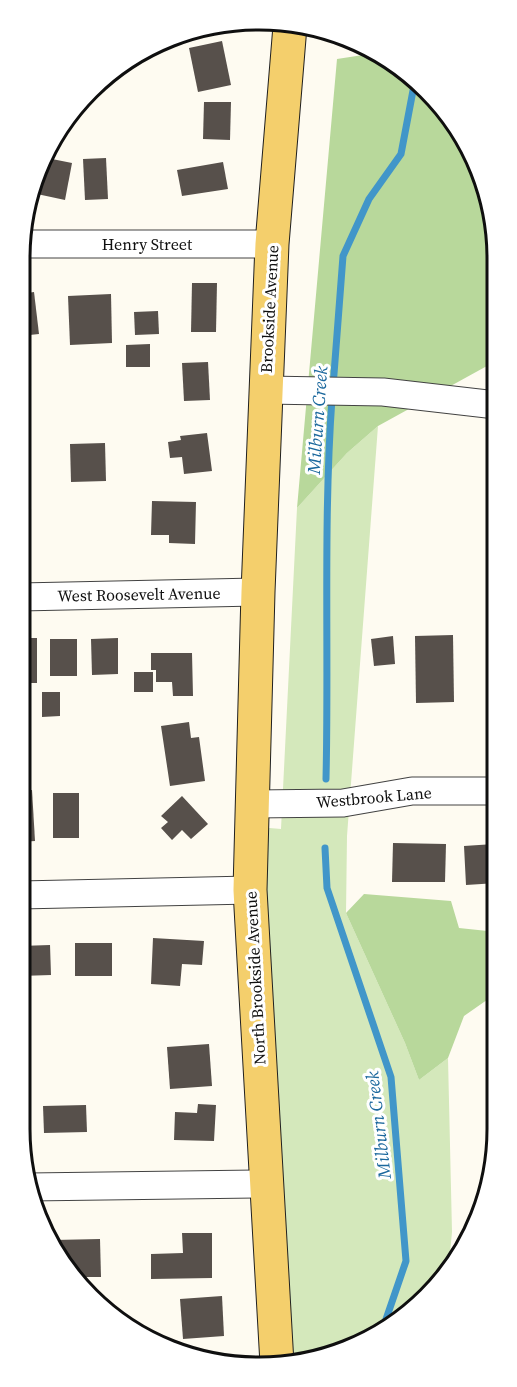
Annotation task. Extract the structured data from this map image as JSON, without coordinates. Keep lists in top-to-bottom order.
{
  "streets": {
    "main road": ["Brookside Avenue", "North Brookside Avenue"],
    "street": ["Henry Street", "West Roosevelt Avenue", "Westbrook Lane"]
  },
  "crossings": [
    ["Henry Street", "Brookside Avenue"],
    ["Brookside Avenue", "West Roosevelt Avenue"],
    ["Brookside Avenue", "North Brookside Avenue"],
    ["West Roosevelt Avenue", "North Brookside Avenue"],
    ["Westbrook Lane", "North Brookside Avenue"]
  ],
  "water": ["Milburn Creek"]
}
